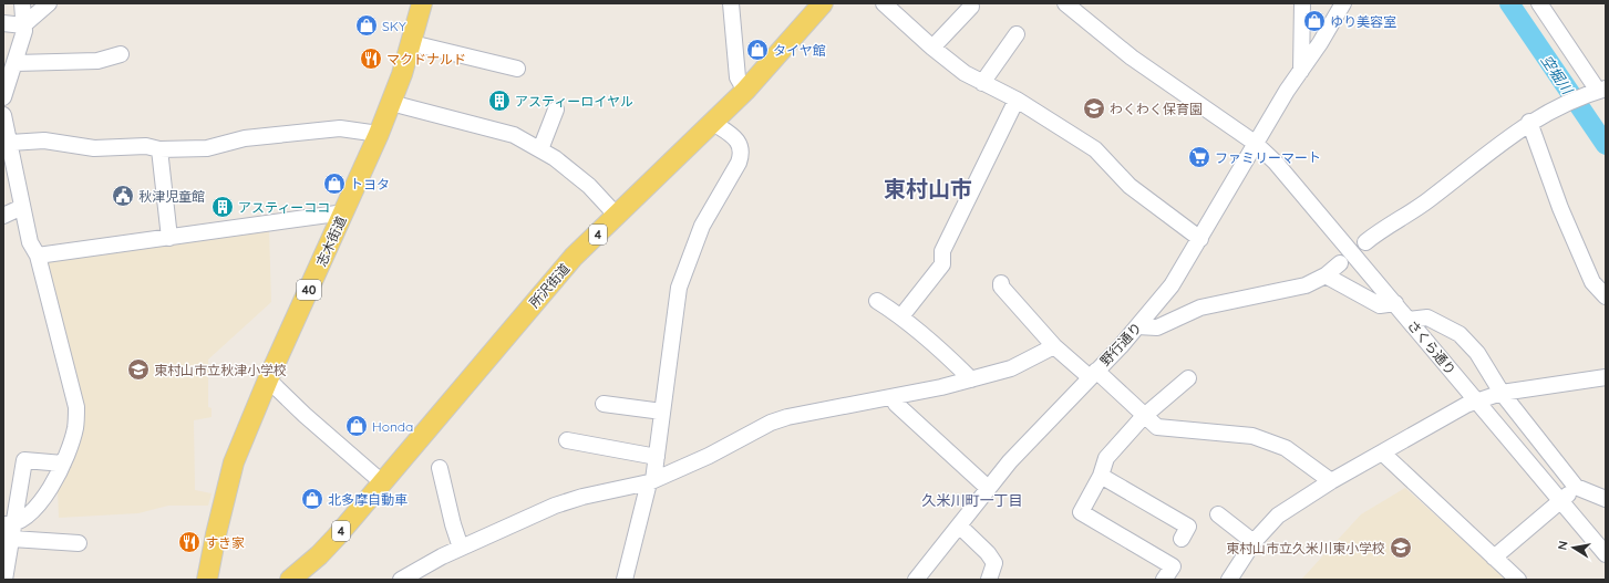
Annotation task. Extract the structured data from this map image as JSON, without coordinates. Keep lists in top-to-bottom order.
{
  "streets": {
    "main road": [
      "4",
      "志木街道",
      "所沢街道",
      "40"
    ],
    "street": ["野行通り", "さくら通り"]
  },
  "crossings": [
    ["野行通り", "さくら通り"]
  ],
  "districts": ["東村山市", "久米川町一丁目"],
  "water": ["空堀川"],
  "places": {
    "shop": [
      "ゆり美容室",
      "SKY",
      "タイヤ館",
      "トヨタ",
      "Honda",
      "北多摩自動車"
    ],
    "restaurant": ["マクドナルド", "すき家"],
    "building": ["アスティーロイヤル", "アスティーココ"],
    "school or university": ["わくわく保育園", "東村山市立秋津小学校", "東村山市立久米川東小学校"],
    "supermarket": ["ファミリーマート"],
    "public building": ["秋津児童館"]
  },
  "north": "left"
}
